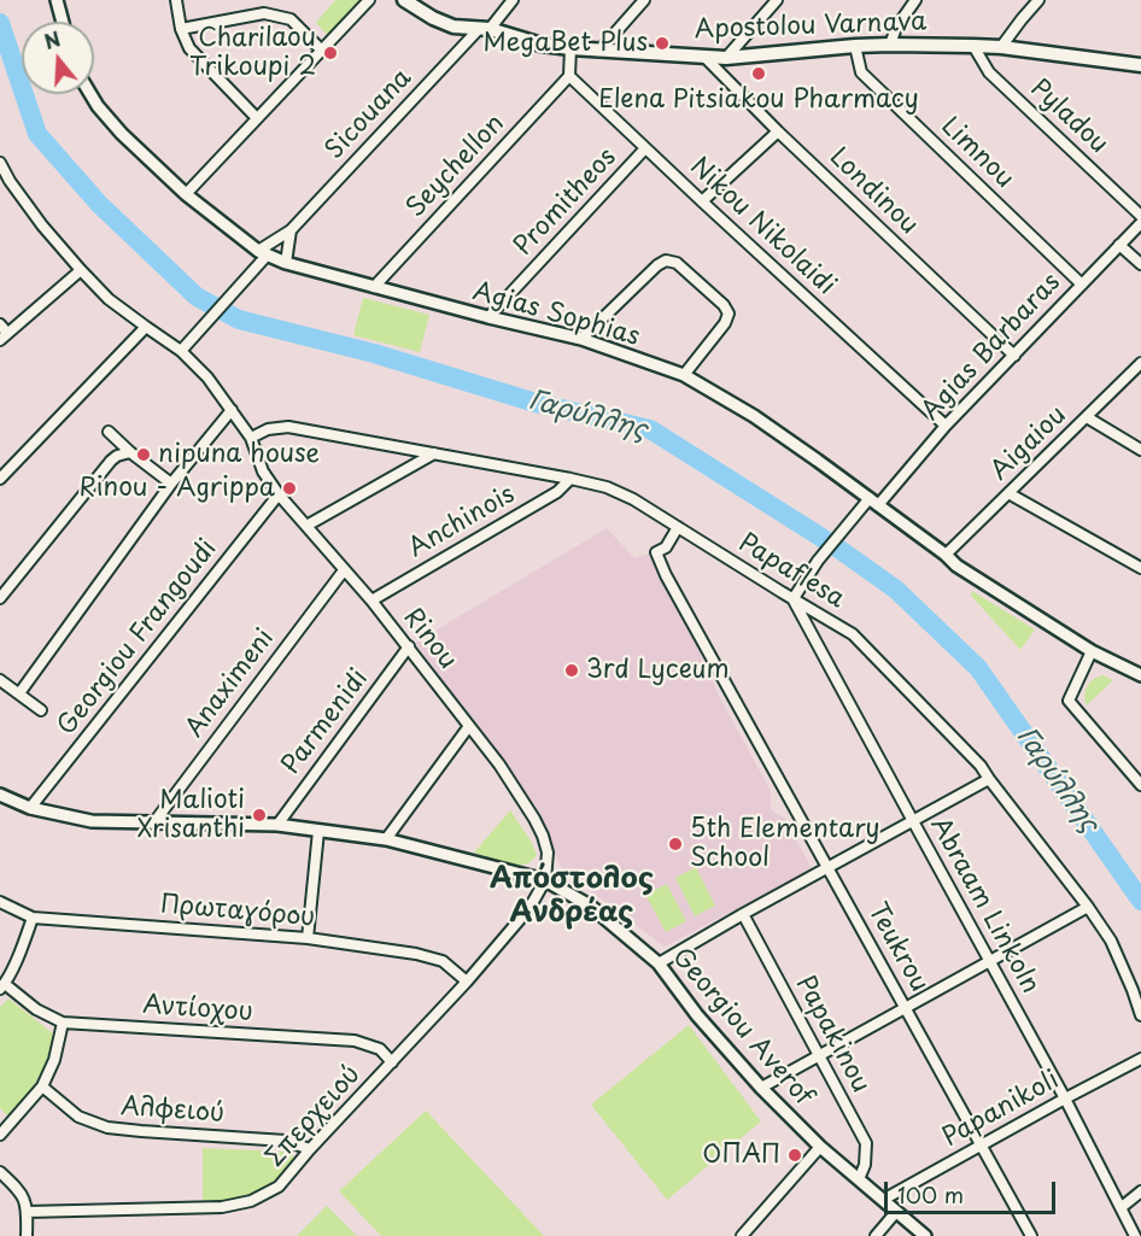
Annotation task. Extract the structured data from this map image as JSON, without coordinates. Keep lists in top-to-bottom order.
{
  "streets": {
    "main road": ["Apostolou Varnava"],
    "street": [
      "Sicouana",
      "Pyladou",
      "Limnou",
      "Seychellon",
      "Londinou",
      "Promitheos",
      "Nikou Nikolaidi",
      "Agias Sophias",
      "Agias Barbaras",
      "Aigaiou",
      "Anchinois",
      "Papaflesa",
      "Georgiou Frangoudi",
      "Rinou",
      "Anaximeni",
      "Parmenidi",
      "Abraam Linkoln",
      "Πρωταγόρου",
      "Teukrou",
      "Αντίοχου",
      "Georgiou Averof",
      "Papakinou",
      "Papanikoli",
      "Αλφειού",
      "Σπερχειού"
    ]
  },
  "crossings": [
    ["Apostolou Varnava", "Sicouana"],
    ["Apostolou Varnava", "Pyladou"],
    ["Apostolou Varnava", "Limnou"],
    ["Apostolou Varnava", "Londinou"],
    ["Sicouana", "Agias Sophias"],
    ["Sicouana", "Rinou"],
    ["Limnou", "Agias Barbaras"],
    ["Seychellon", "Nikou Nikolaidi"],
    ["Seychellon", "Agias Sophias"],
    ["Londinou", "Agias Barbaras"],
    ["Promitheos", "Nikou Nikolaidi"],
    ["Promitheos", "Agias Sophias"],
    ["Nikou Nikolaidi", "Agias Barbaras"],
    ["Agias Sophias", "Agias Barbaras"],
    ["Agias Sophias", "Aigaiou"],
    ["Agias Barbaras", "Papaflesa"],
    ["Agias Barbaras", "Abraam Linkoln"],
    ["Anchinois", "Papaflesa"],
    ["Anchinois", "Rinou"],
    ["Papaflesa", "Rinou"],
    ["Papaflesa", "Abraam Linkoln"],
    ["Papaflesa", "Teukrou"],
    ["Georgiou Frangoudi", "Rinou"],
    ["Georgiou Frangoudi", "Georgiou Averof"],
    ["Rinou", "Anaximeni"],
    ["Rinou", "Parmenidi"],
    ["Rinou", "Georgiou Averof"],
    ["Rinou", "Σπερχειού"],
    ["Anaximeni", "Georgiou Averof"],
    ["Parmenidi", "Georgiou Averof"],
    ["Abraam Linkoln", "Papanikoli"],
    ["Πρωταγόρου", "Σπερχειού"],
    ["Teukrou", "Papanikoli"],
    ["Αντίοχου", "Σπερχειού"],
    ["Georgiou Averof", "Papakinou"],
    ["Georgiou Averof", "Papanikoli"],
    ["Georgiou Averof", "Σπερχειού"],
    ["Αλφειού", "Σπερχειού"]
  ],
  "districts": ["Απόστολος Ανδρέας"],
  "water": ["Γαρύλλης"],
  "places": [
    "MegaBet Plus",
    "Charilaou Trikoupi 2",
    "Elena Pitsiakou Pharmacy",
    "nipuna house",
    "Rinou - Agrippa",
    "3rd Lyceum",
    "Malioti Xrisanthi",
    "5th Elementary School",
    "ΟΠΑΠ"
  ],
  "scale_bar": "100 m",
  "north": "top"
}
